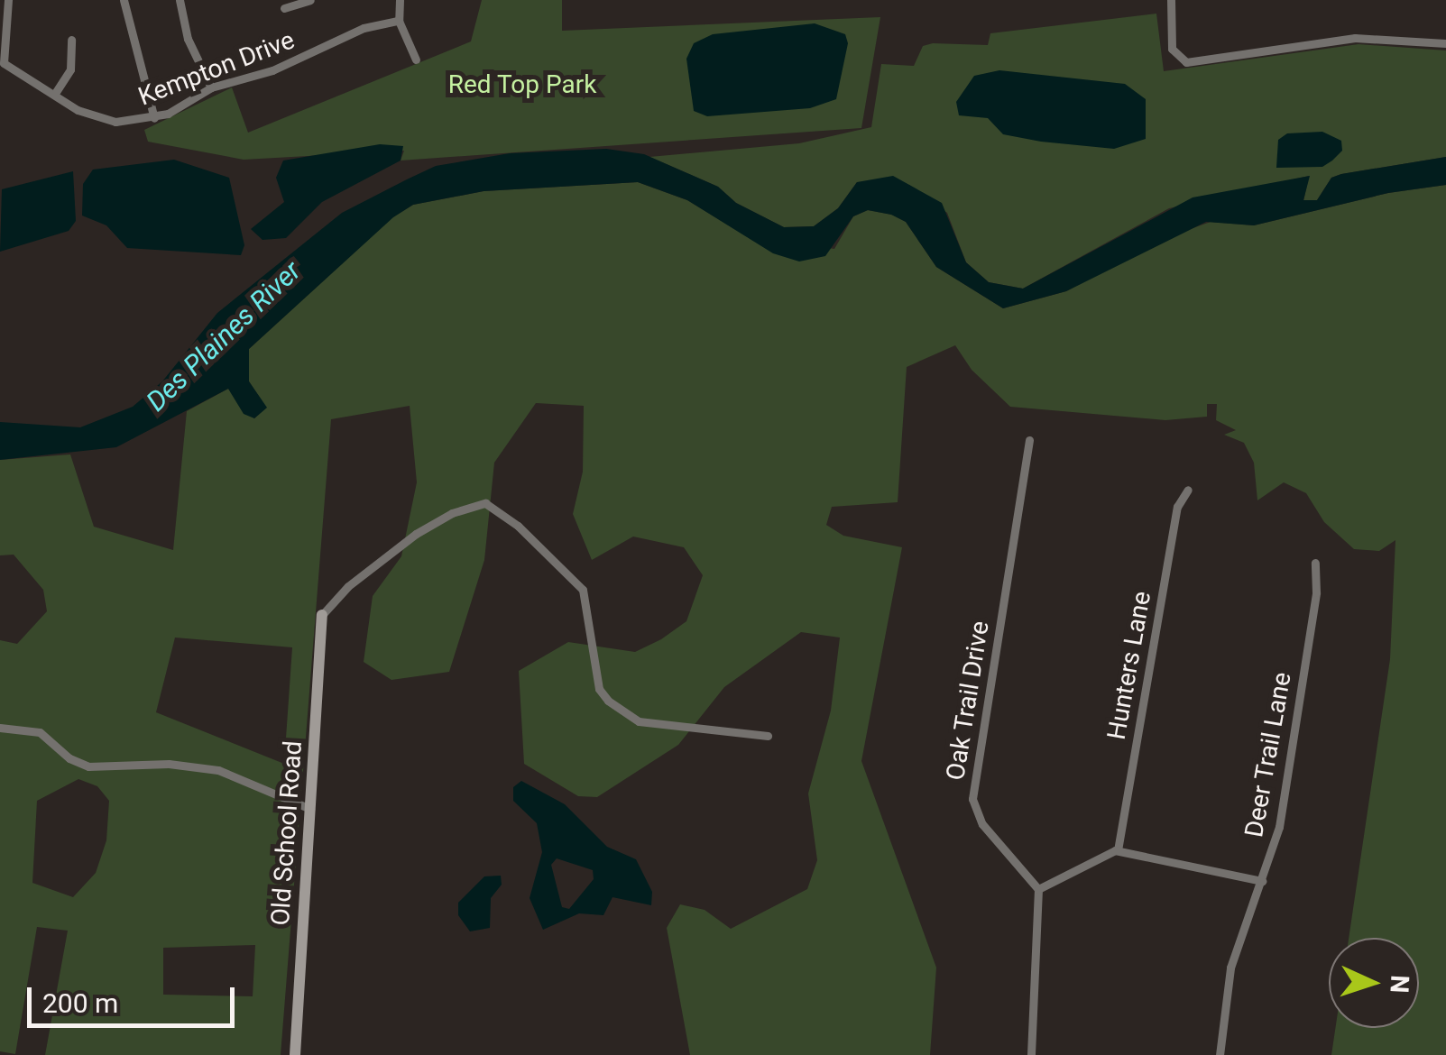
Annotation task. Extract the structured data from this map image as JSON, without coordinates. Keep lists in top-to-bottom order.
{
  "streets": {
    "street": [
      "Kempton Drive",
      "Hunters Lane",
      "Oak Trail Drive",
      "Deer Trail Lane",
      "Old School Road"
    ]
  },
  "water": ["Des Plaines River"],
  "parks": ["Red Top Park"],
  "scale_bar": "200 m",
  "north": "right"
}
